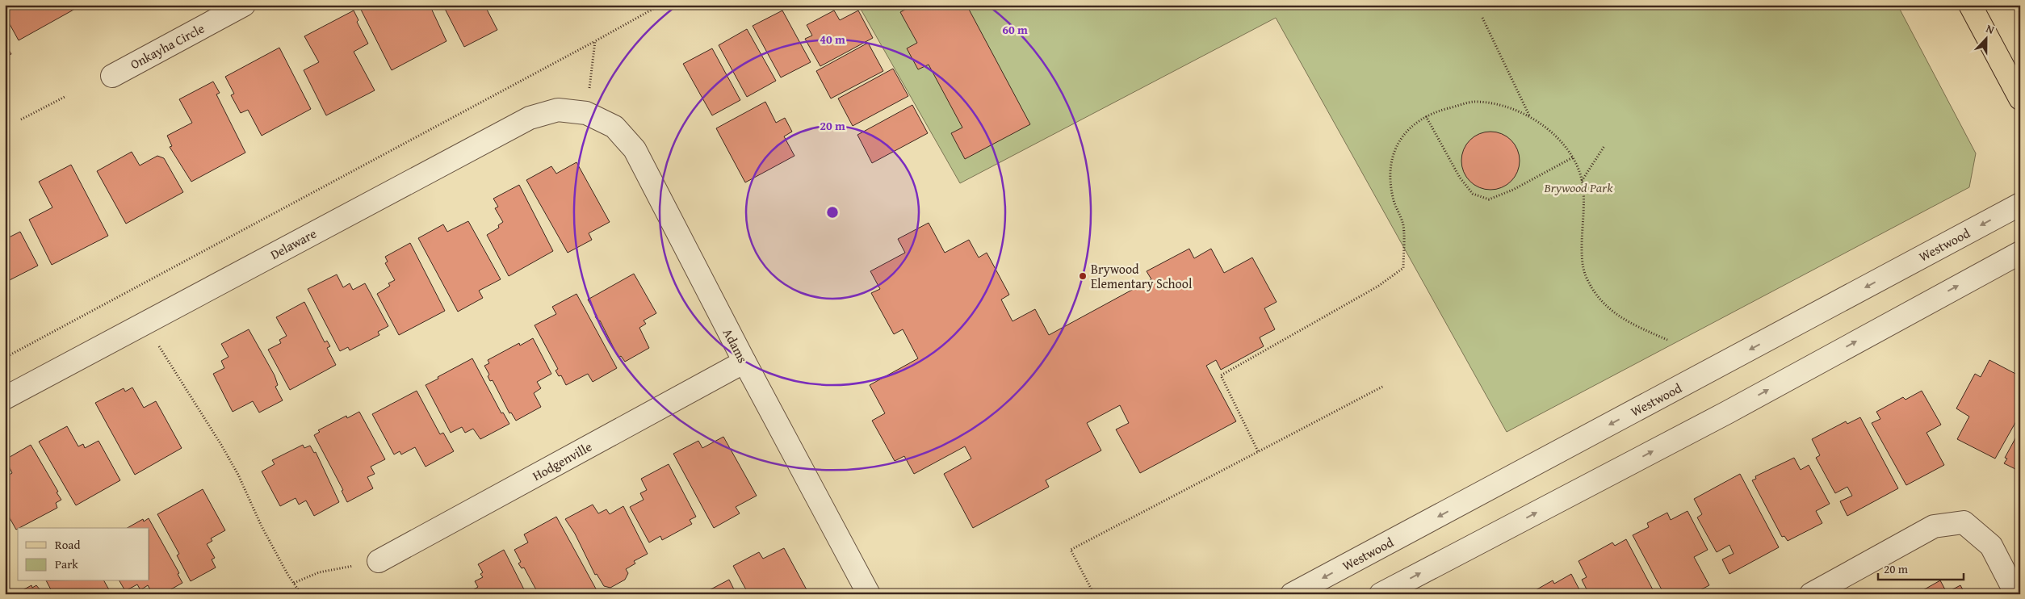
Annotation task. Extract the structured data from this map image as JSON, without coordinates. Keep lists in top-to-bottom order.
{
  "streets": {
    "street": [
      "Onkayha Circle",
      "Delaware",
      "Westwood",
      "Adams",
      "Hodgenville"
    ]
  },
  "crossings": [
    ["Delaware", "Adams"],
    ["Adams", "Hodgenville"]
  ],
  "parks": ["Brywood Park"],
  "places": ["Brywood Elementary School"],
  "legend": ["Road", "Park"],
  "scale_bar": "20 m",
  "north": "top",
  "rings": ["60 m", "40 m", "20 m"]
}
